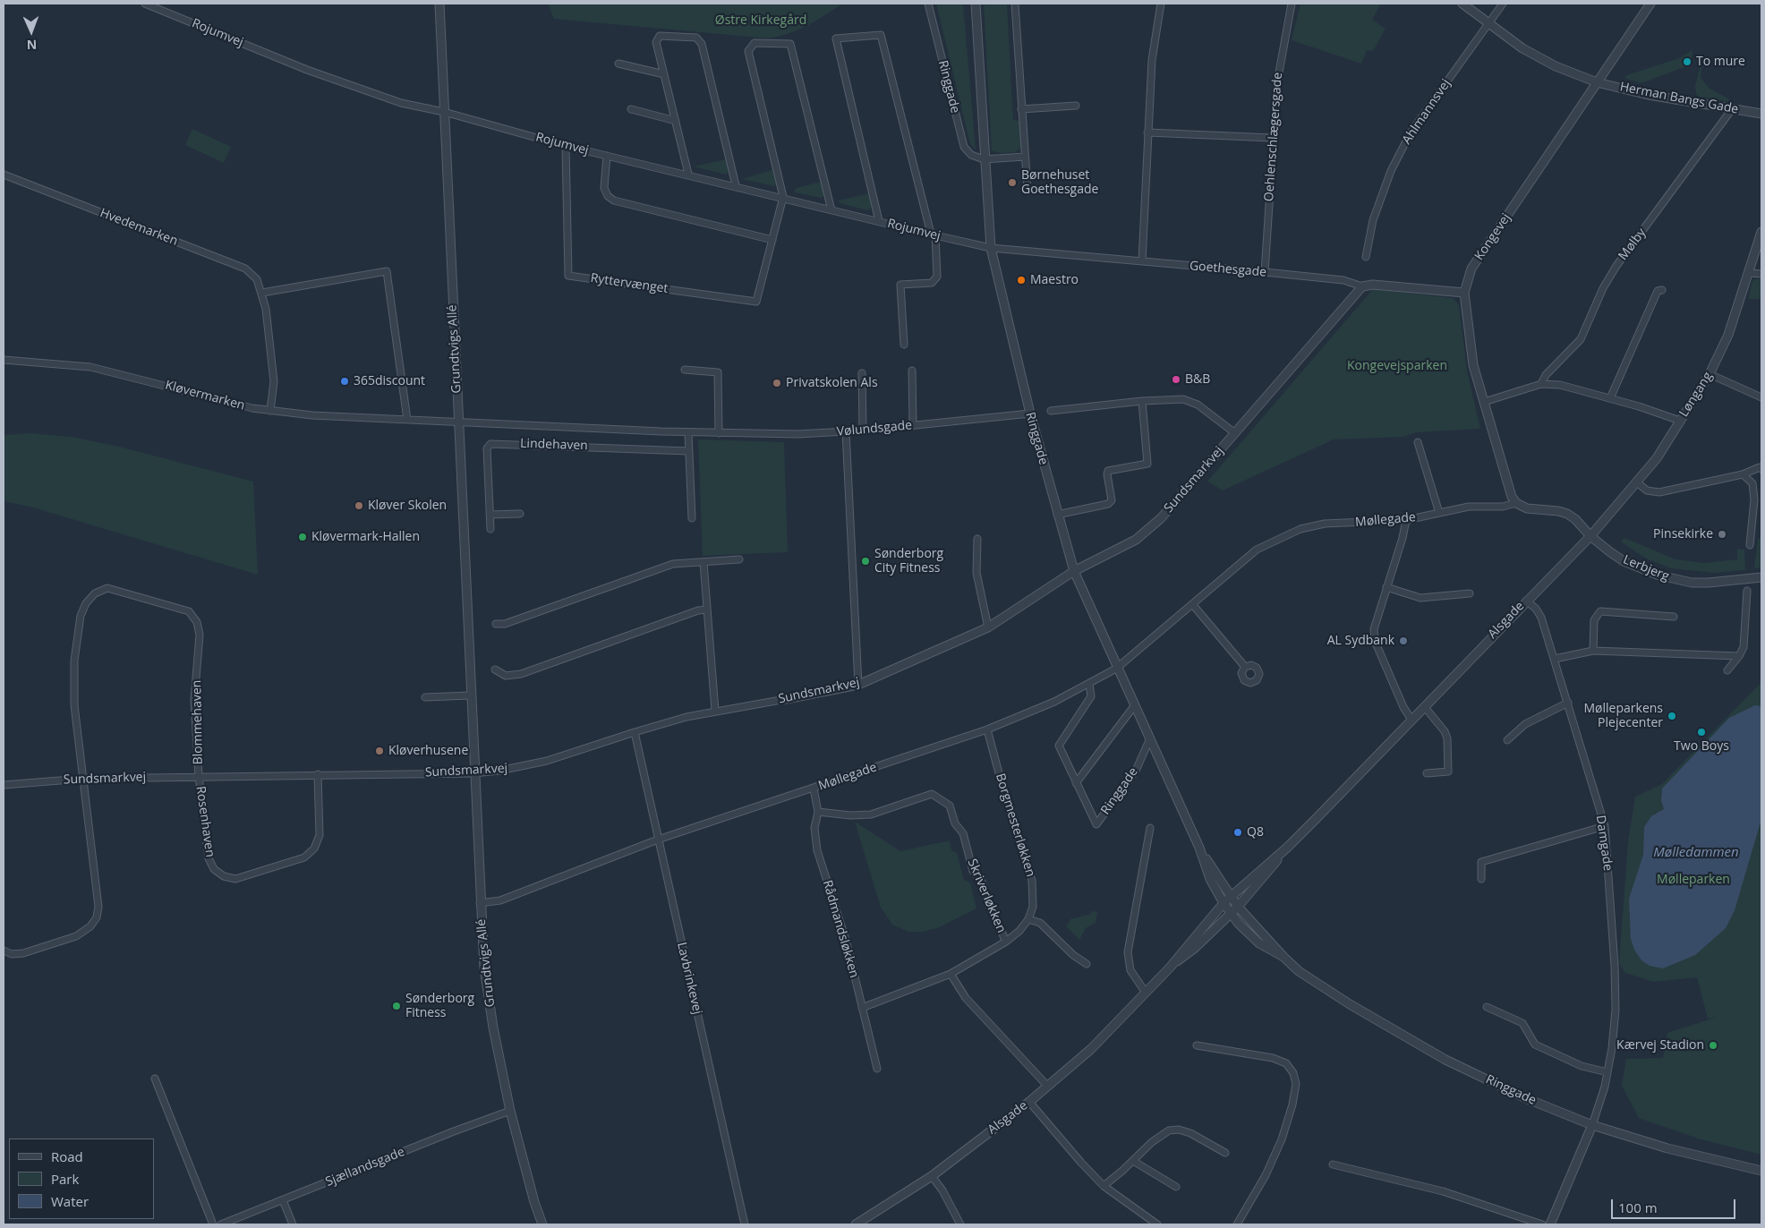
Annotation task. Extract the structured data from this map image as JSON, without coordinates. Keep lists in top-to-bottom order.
{
  "streets": {
    "street": [
      "Rojumvej",
      "Ringgade",
      "Herman Bangs Gade",
      "Ahlmannsvej",
      "Oehlenschlægersgade",
      "Hvedemarken",
      "Kongevej",
      "Mølby",
      "Goethesgade",
      "Ryttervænget",
      "Grundtvigs Allé",
      "Løngang",
      "Kløvermarken",
      "Vølundsgade",
      "Lindehaven",
      "Sundsmarkvej",
      "Møllegade",
      "Lerbjerg",
      "Alsgade",
      "Blommehaven",
      "Rosenhaven",
      "Borgmesterløkken",
      "Damgade",
      "Skriverløkken",
      "Rådmandsløkken",
      "Lavbrinkevej",
      "Sjællandsgade"
    ]
  },
  "crossings": [
    ["Rojumvej", "Ringgade"],
    ["Rojumvej", "Goethesgade"],
    ["Rojumvej", "Ryttervænget"],
    ["Rojumvej", "Grundtvigs Allé"],
    ["Ringgade", "Goethesgade"],
    ["Ringgade", "Vølundsgade"],
    ["Ringgade", "Sundsmarkvej"],
    ["Ringgade", "Møllegade"],
    ["Ringgade", "Alsgade"],
    ["Ringgade", "Damgade"],
    ["Herman Bangs Gade", "Ahlmannsvej"],
    ["Herman Bangs Gade", "Kongevej"],
    ["Herman Bangs Gade", "Mølby"],
    ["Oehlenschlægersgade", "Goethesgade"],
    ["Hvedemarken", "Kløvermarken"],
    ["Kongevej", "Goethesgade"],
    ["Kongevej", "Møllegade"],
    ["Goethesgade", "Sundsmarkvej"],
    ["Grundtvigs Allé", "Kløvermarken"],
    ["Grundtvigs Allé", "Vølundsgade"],
    ["Grundtvigs Allé", "Sundsmarkvej"],
    ["Grundtvigs Allé", "Møllegade"],
    ["Grundtvigs Allé", "Sjællandsgade"],
    ["Løngang", "Møllegade"],
    ["Løngang", "Lerbjerg"],
    ["Løngang", "Alsgade"],
    ["Kløvermarken", "Vølundsgade"],
    ["Sundsmarkvej", "Blommehaven"],
    ["Sundsmarkvej", "Rosenhaven"],
    ["Sundsmarkvej", "Lavbrinkevej"],
    ["Møllegade", "Lerbjerg"],
    ["Møllegade", "Alsgade"],
    ["Møllegade", "Borgmesterløkken"],
    ["Møllegade", "Rådmandsløkken"],
    ["Møllegade", "Lavbrinkevej"],
    ["Lerbjerg", "Alsgade"],
    ["Alsgade", "Damgade"],
    ["Blommehaven", "Rosenhaven"],
    ["Skriverløkken", "Rådmandsløkken"]
  ],
  "water": ["Mølledammen"],
  "parks": ["Østre Kirkegård", "Kongevejsparken", "Mølleparken"],
  "places": [
    "To mure",
    "Børnehuset Goethesgade",
    "Maestro",
    "B&B",
    "365discount",
    "Privatskolen Als",
    "Kløver Skolen",
    "Pinsekirke",
    "Kløvermark-Hallen",
    "Sønderborg City Fitness",
    "AL Sydbank",
    "Mølleparkens Plejecenter",
    "Two Boys",
    "Kløverhusene",
    "Q8",
    "Sønderborg Fitness",
    "Kærvej Stadion"
  ],
  "legend": ["Road", "Park", "Water"],
  "scale_bar": "100 m",
  "north": "bottom"
}
